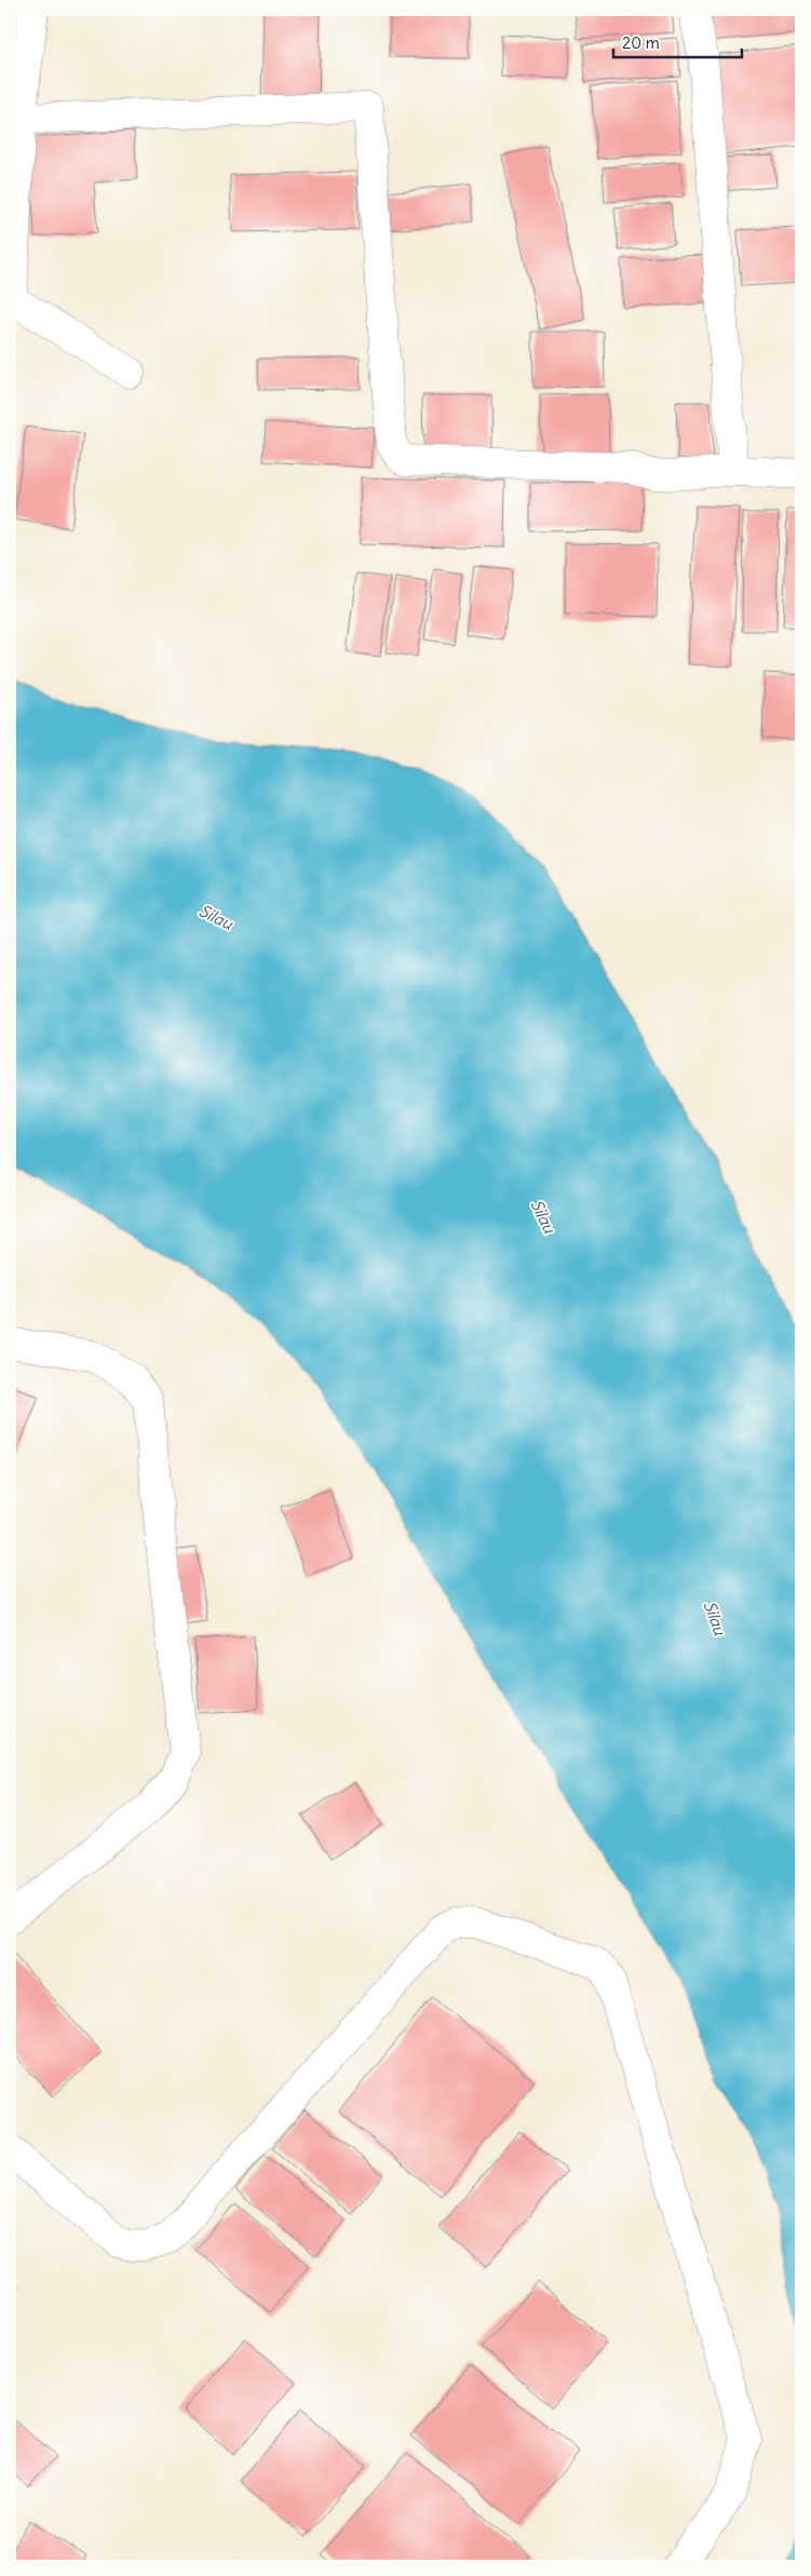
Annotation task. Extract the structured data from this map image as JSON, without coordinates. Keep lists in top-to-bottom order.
{
  "water": ["Silau"],
  "scale_bar": "20 m"
}
